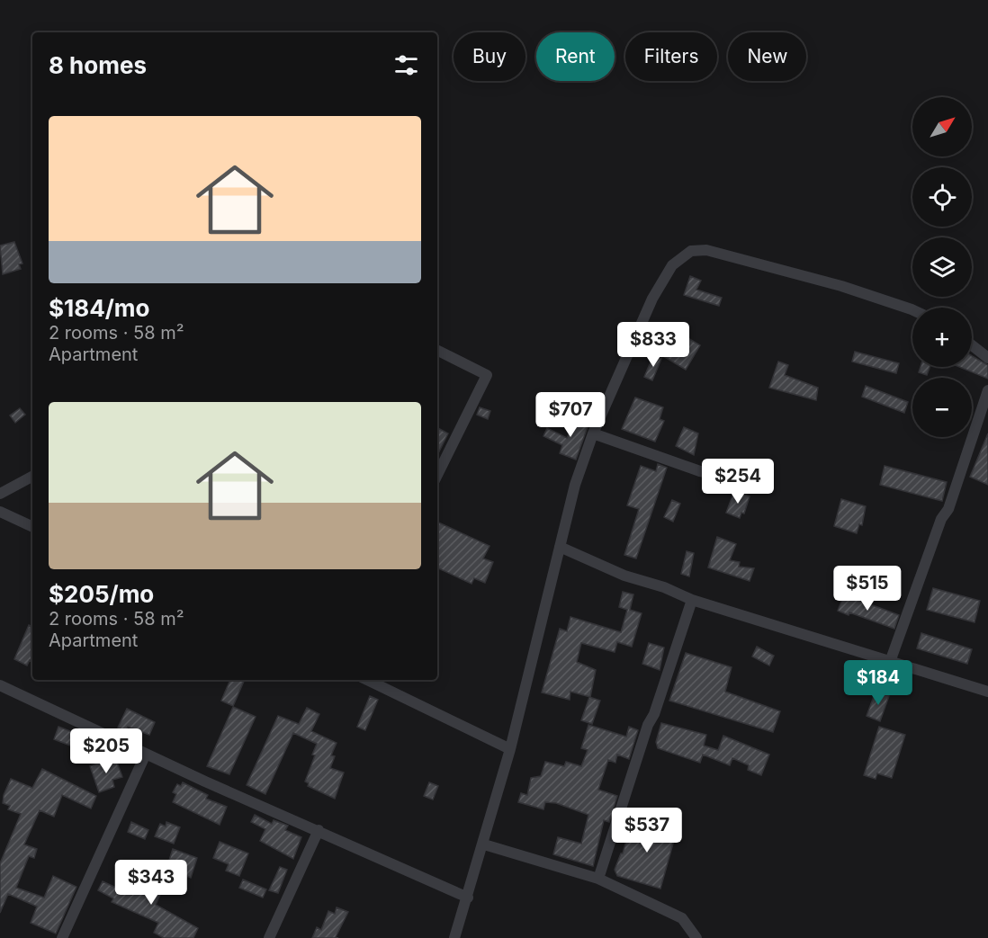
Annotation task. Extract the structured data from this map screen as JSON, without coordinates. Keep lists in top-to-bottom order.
{
  "north": "top right",
  "page": {
    "chip": [
      "Buy",
      "Rent",
      "Filters",
      "New"
    ],
    "heading": "8 homes",
    "map_buttons": ["+", "−"],
    "list": [
      {
        "name": "$184/mo",
        "note": "2 rooms · 58 m² · Apartment"
      },
      {
        "name": "$205/mo",
        "note": "2 rooms · 58 m² · Apartment"
      }
    ],
    "price": [
      "$833",
      "$707",
      "$254",
      "$515",
      "$184",
      "$205",
      "$537",
      "$343"
    ]
  }
}
